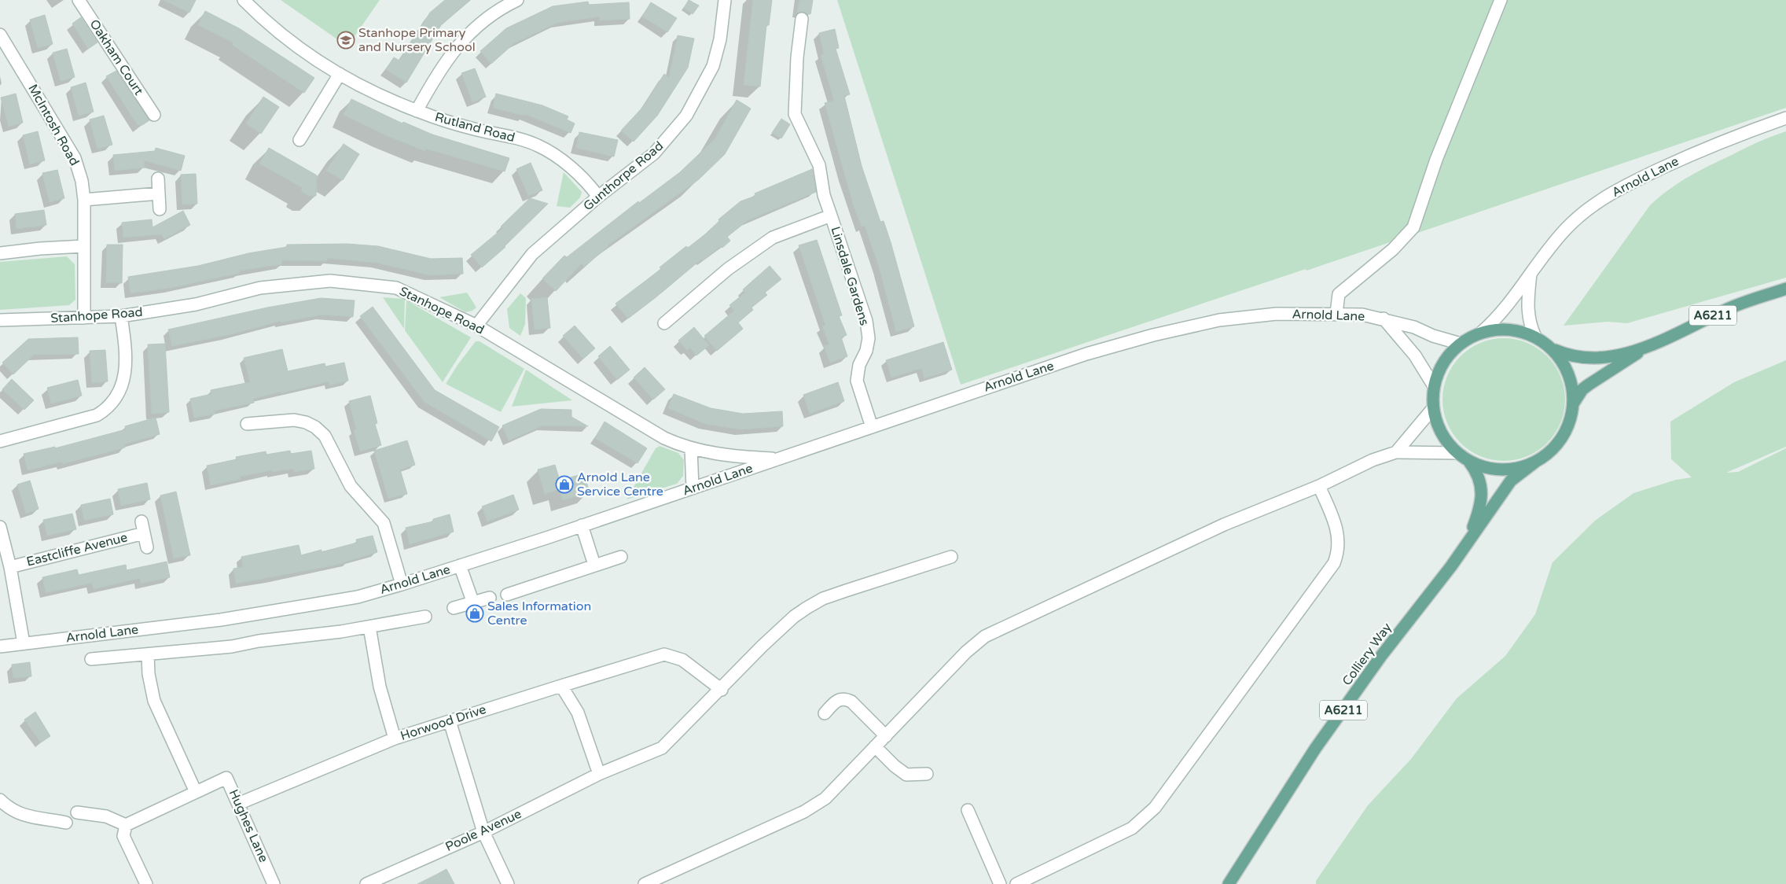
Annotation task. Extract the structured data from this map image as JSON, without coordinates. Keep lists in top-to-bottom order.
{
  "streets": {
    "main road": ["A6211", "Colliery Way"],
    "street": [
      "Oakham Court",
      "McIntosh Road",
      "Rutland Road",
      "Gunthorpe Road",
      "Arnold Lane",
      "Linsdale Gardens",
      "Stanhope Road",
      "Eastcliffe Avenue",
      "Horwood Drive",
      "Hughes Lane",
      "Poole Avenue"
    ]
  },
  "crossings": [
    ["McIntosh Road", "Stanhope Road"],
    ["Rutland Road", "Gunthorpe Road"],
    ["Gunthorpe Road", "Stanhope Road"],
    ["Arnold Lane", "Linsdale Gardens"],
    ["Arnold Lane", "Stanhope Road"],
    ["Arnold Lane", "A6211"],
    ["Arnold Lane", "Colliery Way"],
    ["A6211", "Colliery Way"],
    ["Horwood Drive", "Hughes Lane"],
    ["Horwood Drive", "Poole Avenue"]
  ],
  "places": {
    "school or university": ["Stanhope Primary and Nursery School"],
    "shop": ["Arnold Lane Service Centre", "Sales Information Centre"]
  }
}
